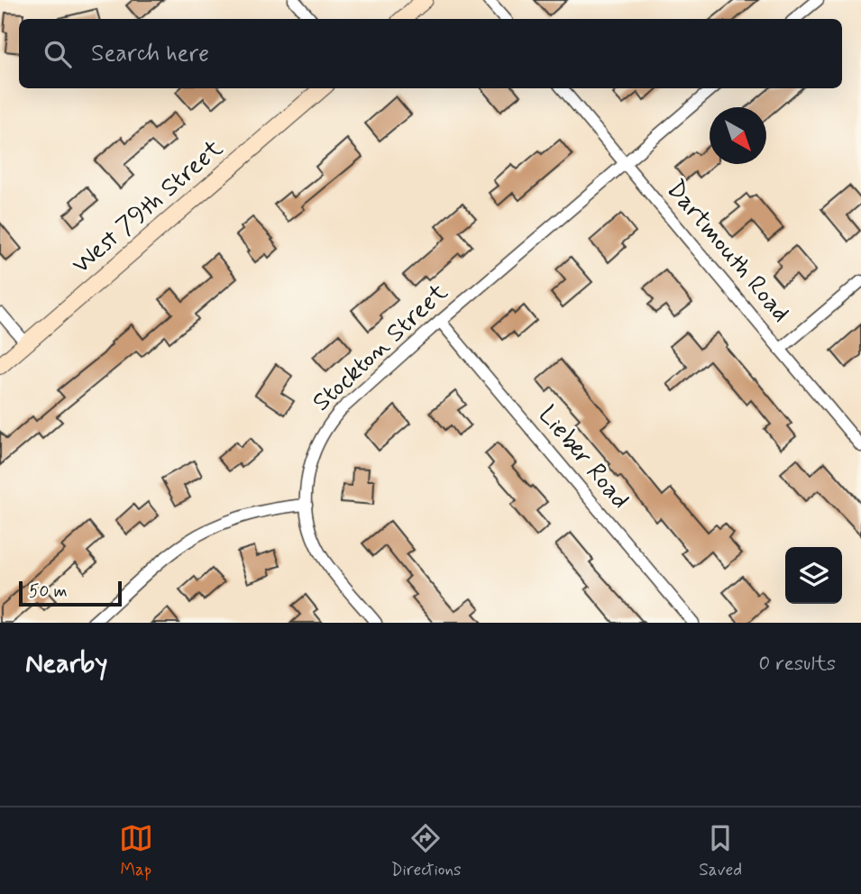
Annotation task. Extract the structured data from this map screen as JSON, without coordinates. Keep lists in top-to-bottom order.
{
  "streets": {
    "main road": ["West 79th Street"],
    "street": ["Dartmouth Road", "Stockton Street", "Lieber Road"]
  },
  "crossings": [
    ["Dartmouth Road", "Stockton Street"],
    ["Stockton Street", "Lieber Road"]
  ],
  "scale_bar": "50 m",
  "north": "bottom right",
  "page": {
    "search": "Search here",
    "scale": "50 m",
    "heading": ["Nearby", "0 results"],
    "nav": ["Map", "Directions", "Saved"]
  }
}
